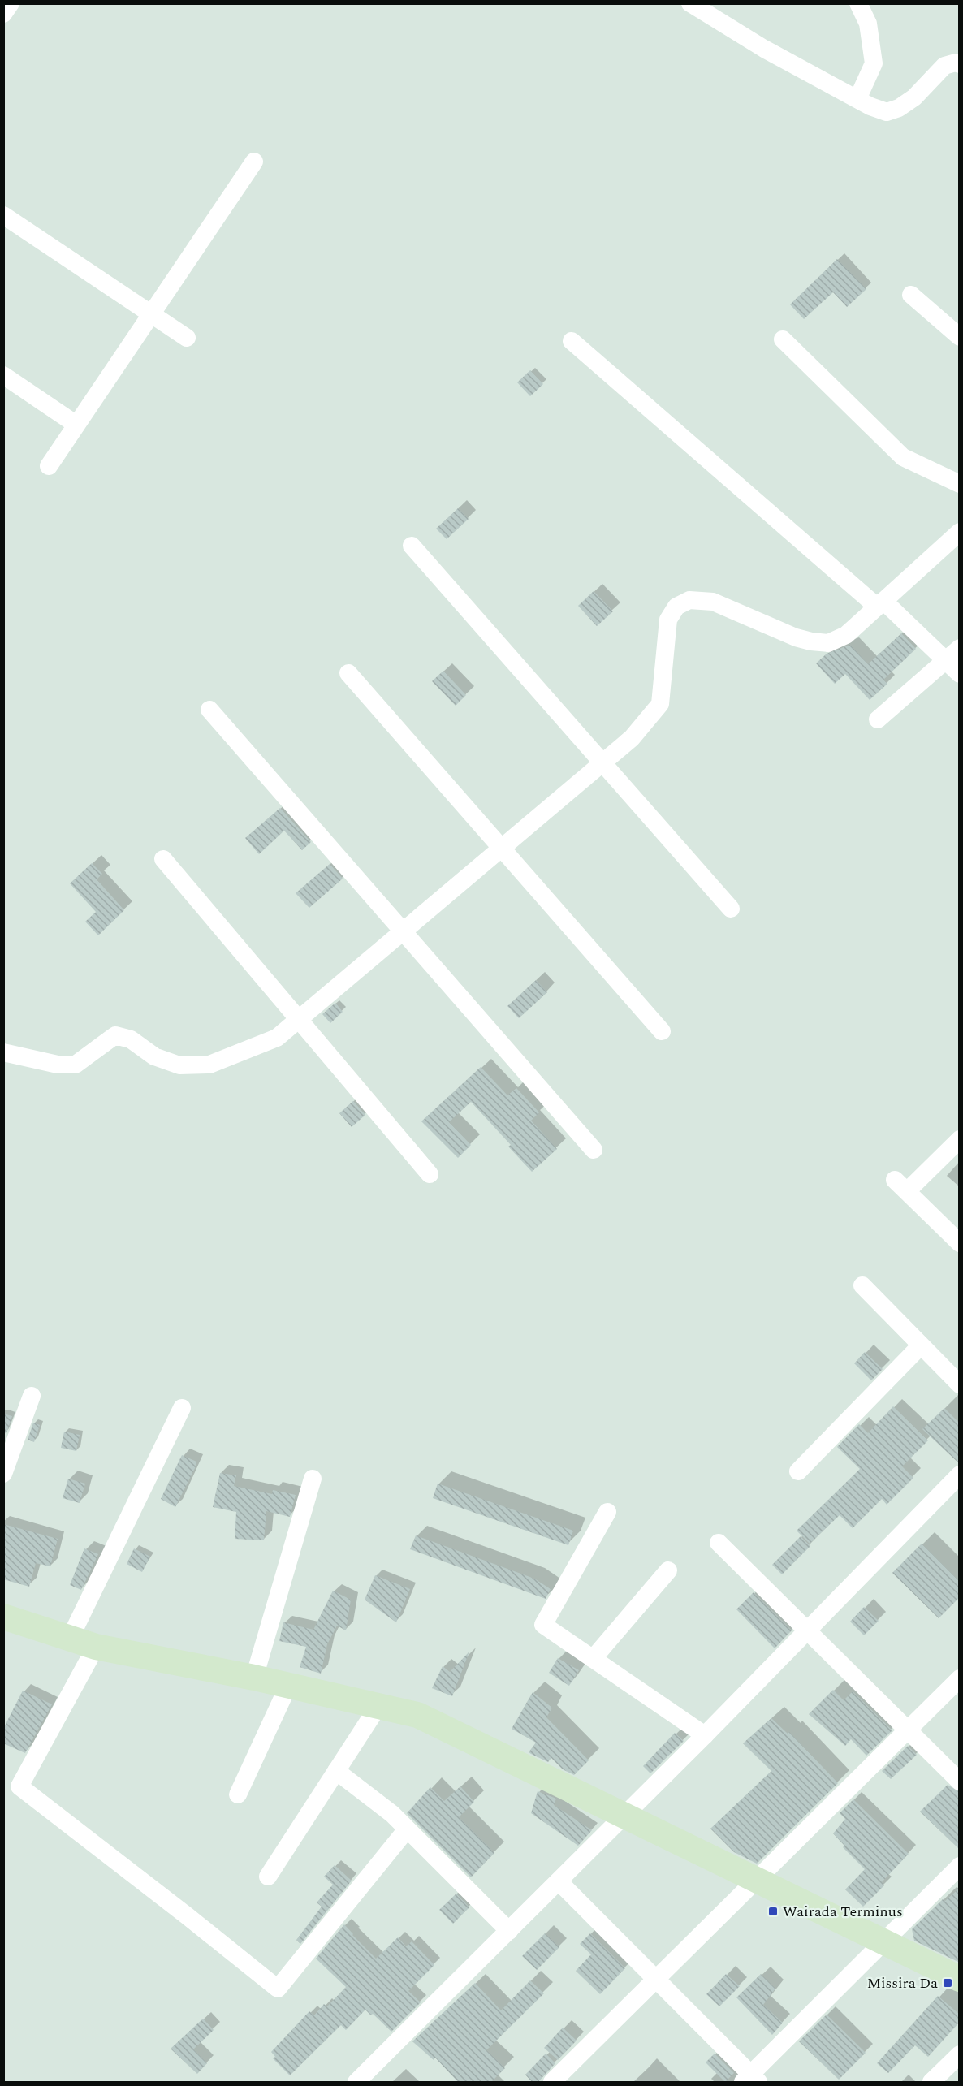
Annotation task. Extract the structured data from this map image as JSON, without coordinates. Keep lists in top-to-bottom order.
{
  "places": {
    "transit": ["Wairada Terminus", "Missira Da"]
  }
}
